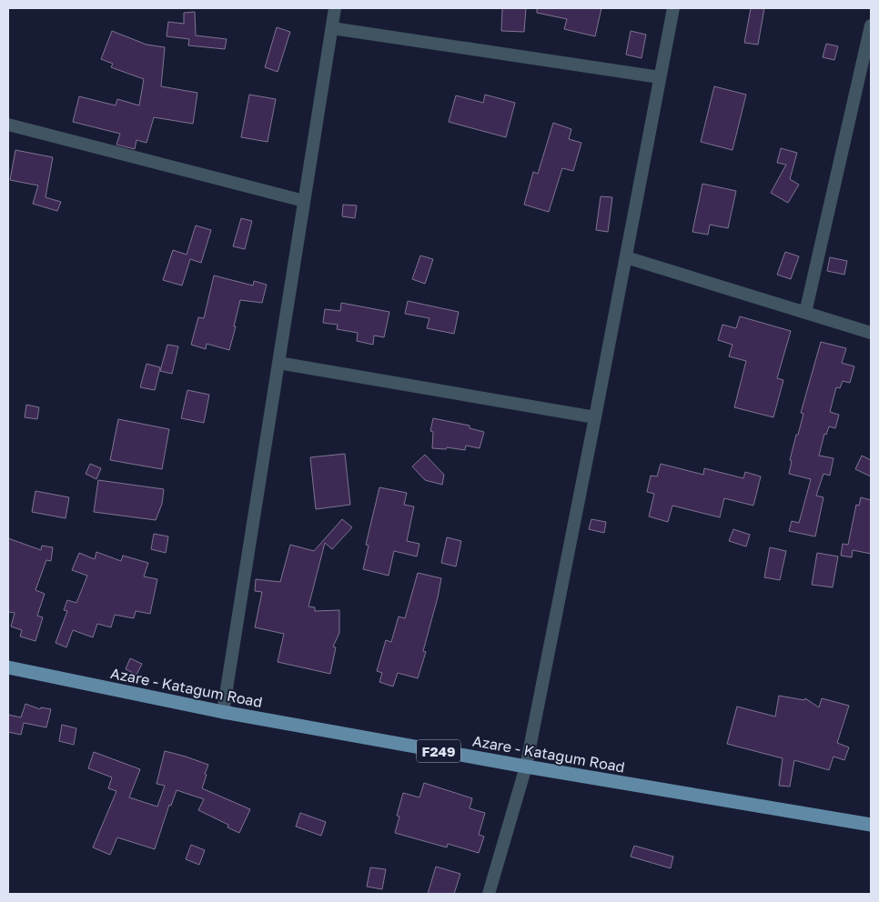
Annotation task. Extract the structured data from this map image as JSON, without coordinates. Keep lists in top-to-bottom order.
{
  "streets": {
    "main road": ["Azare - Katagum Road", "F249"]
  }
}
